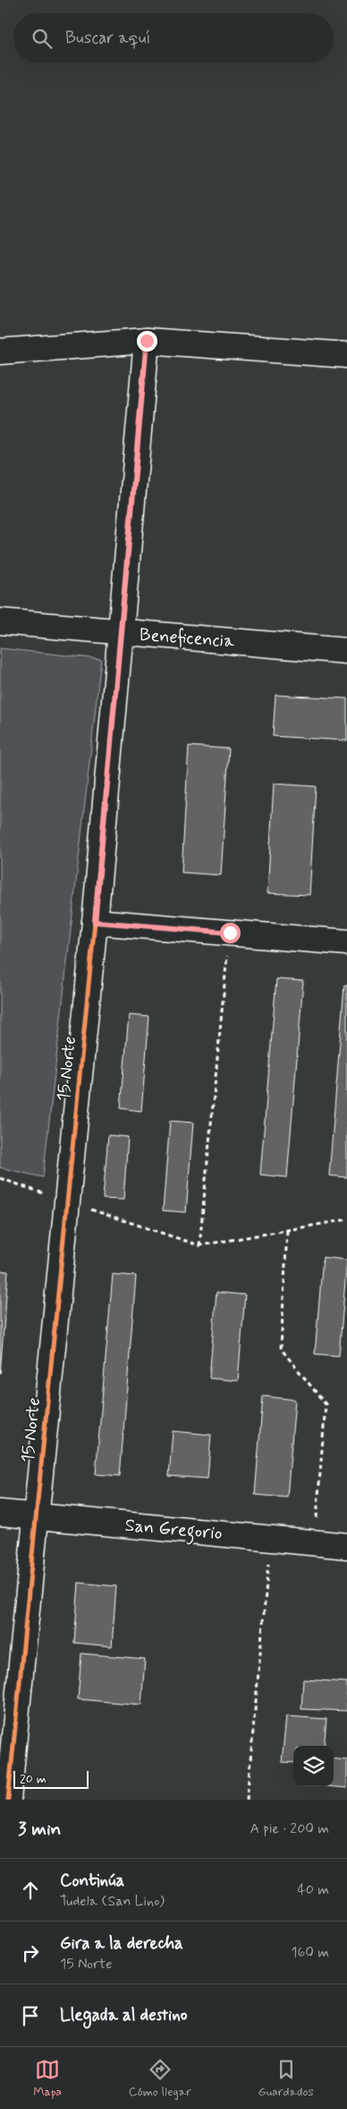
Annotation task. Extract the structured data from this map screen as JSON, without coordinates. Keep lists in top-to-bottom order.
{
  "streets": {
    "street": ["Beneficencia", "15 Norte", "San Gregorio"]
  },
  "crossings": [
    ["Beneficencia", "15 Norte"],
    ["15 Norte", "San Gregorio"]
  ],
  "scale_bar": "20 m",
  "page": {
    "search": "Buscar aquí",
    "scale": "20 m",
    "heading": ["3 min", "A pie · 200 m"],
    "list": [
      ["Continúa", "Tudela (San Lino)", "40 m"],
      ["Gira a la derecha", "15 Norte", "160 m"],
      "Llegada al destino"
    ],
    "nav": ["Mapa", "Cómo llegar", "Guardados"]
  }
}
